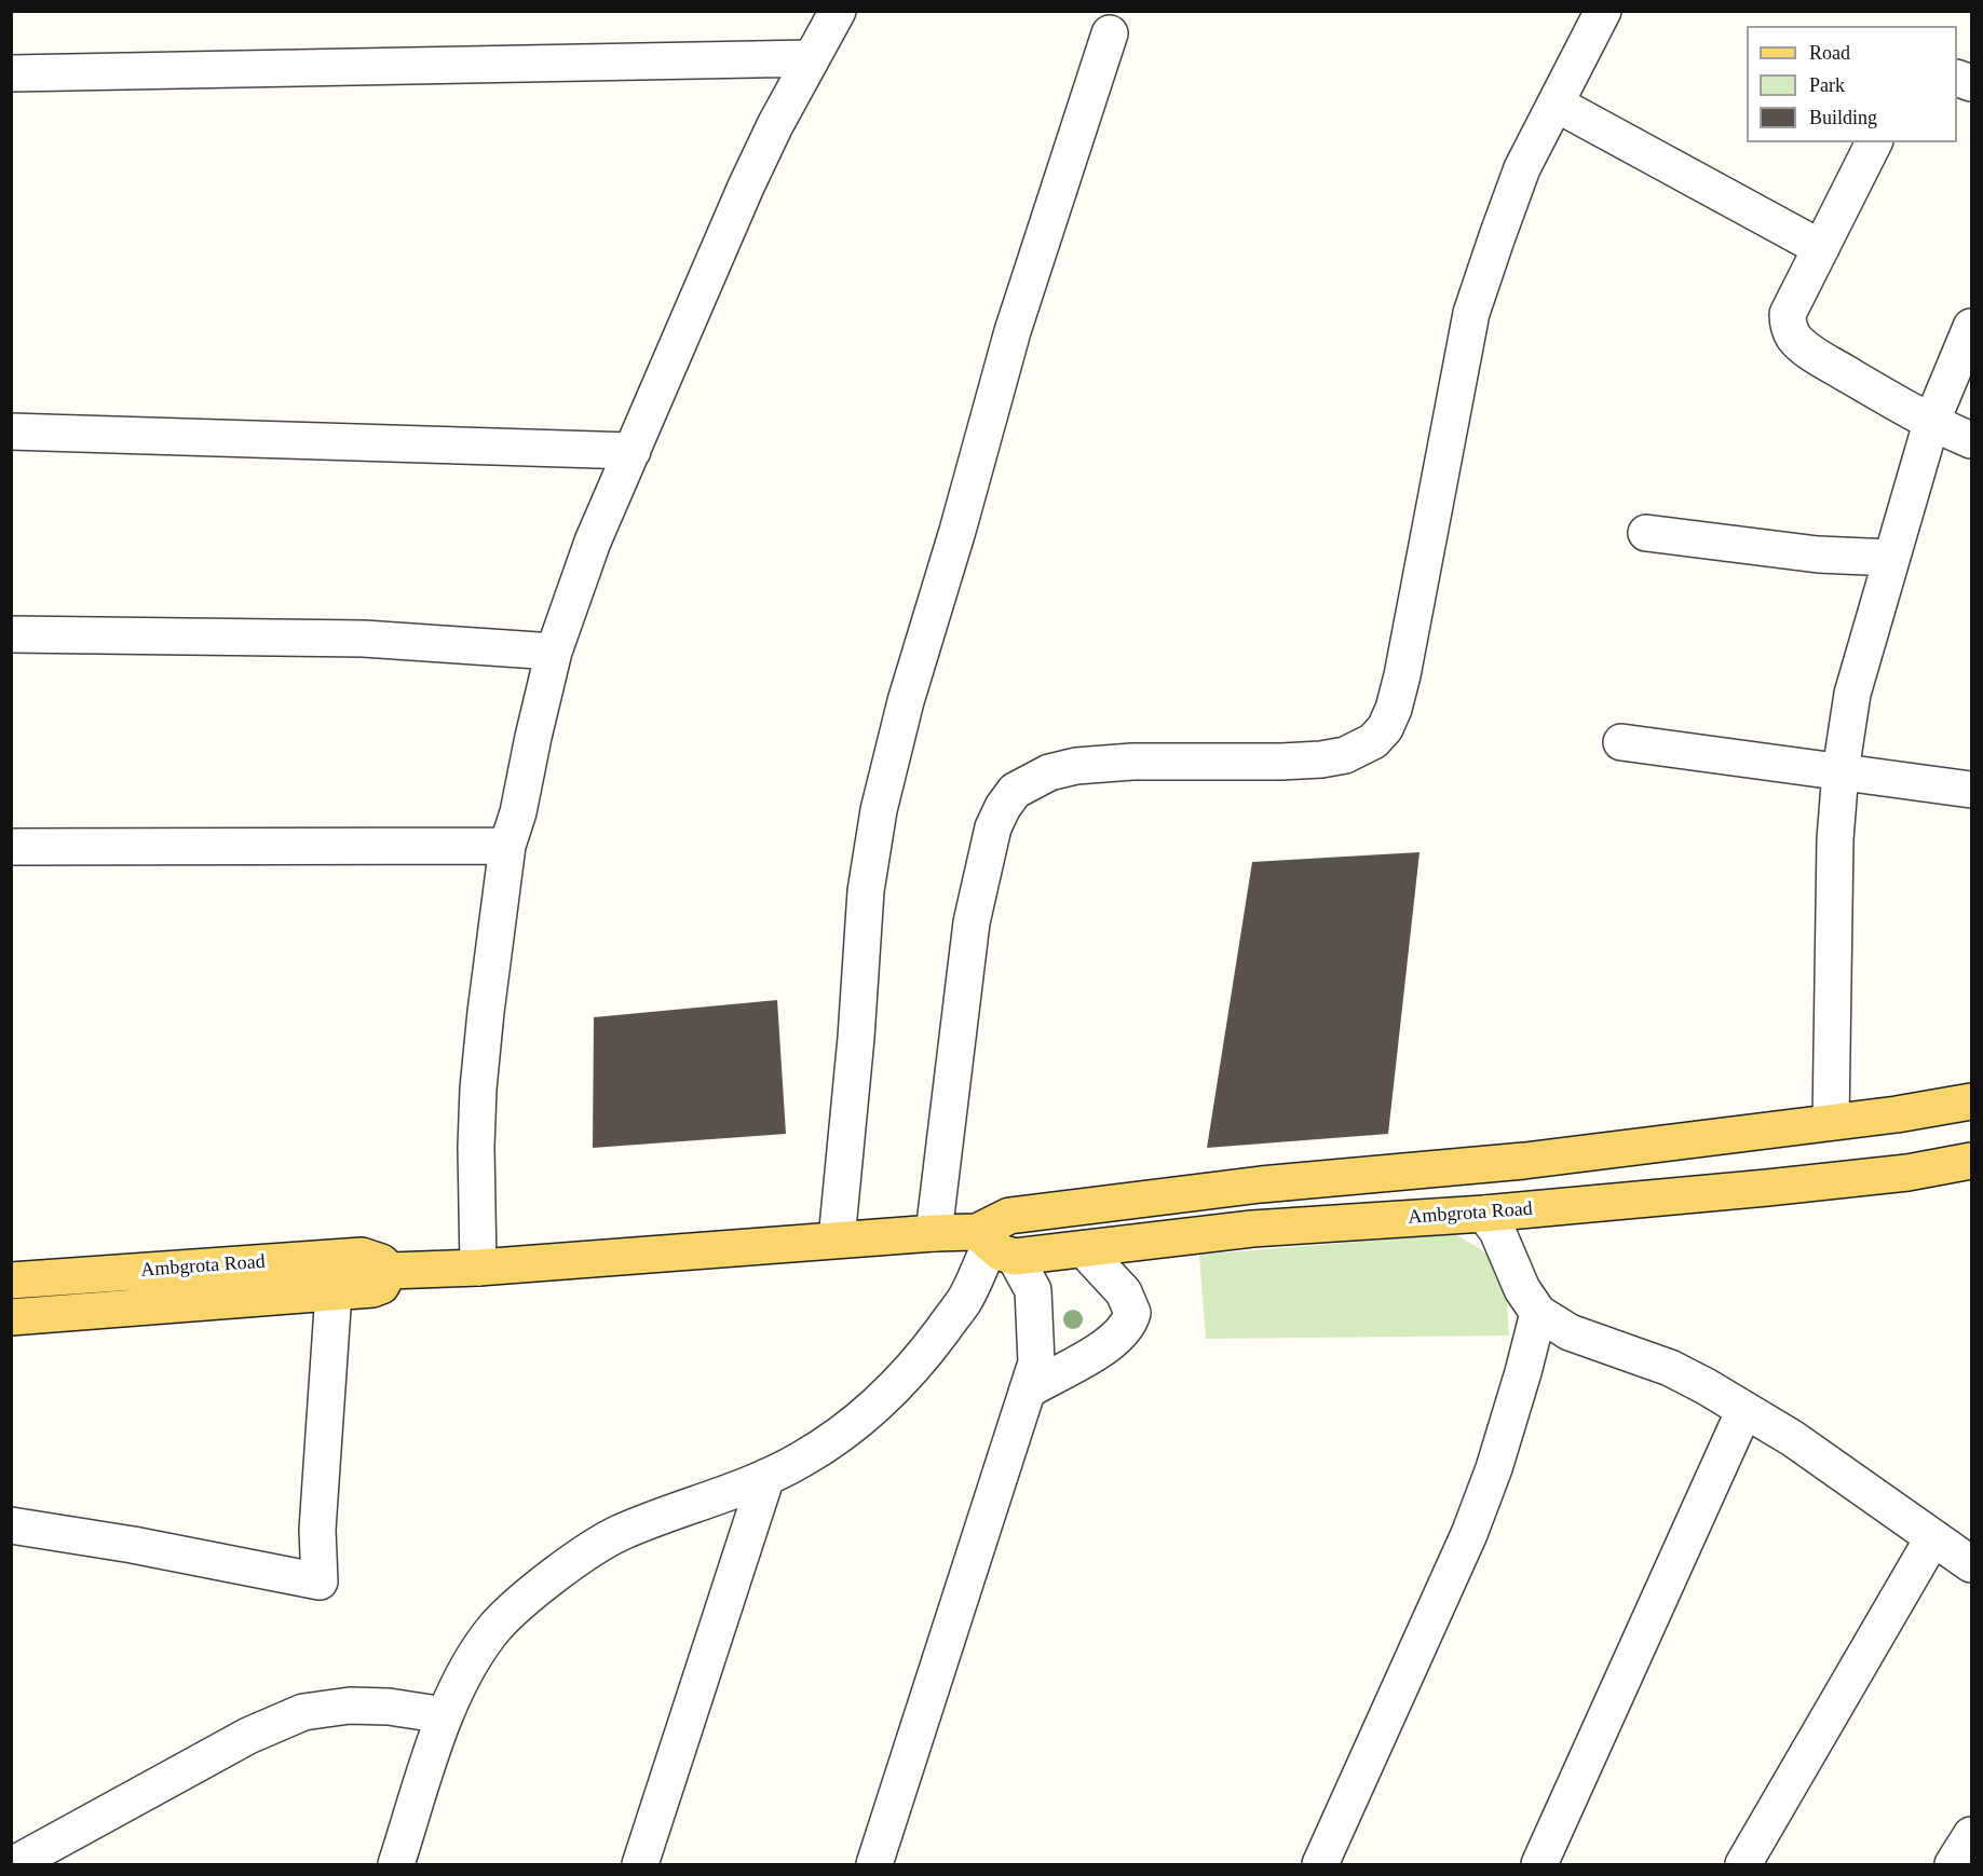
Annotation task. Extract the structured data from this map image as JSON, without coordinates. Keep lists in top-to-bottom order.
{
  "streets": {
    "main road": ["Ambgrota Road"]
  },
  "legend": ["Road", "Park", "Building"]
}
